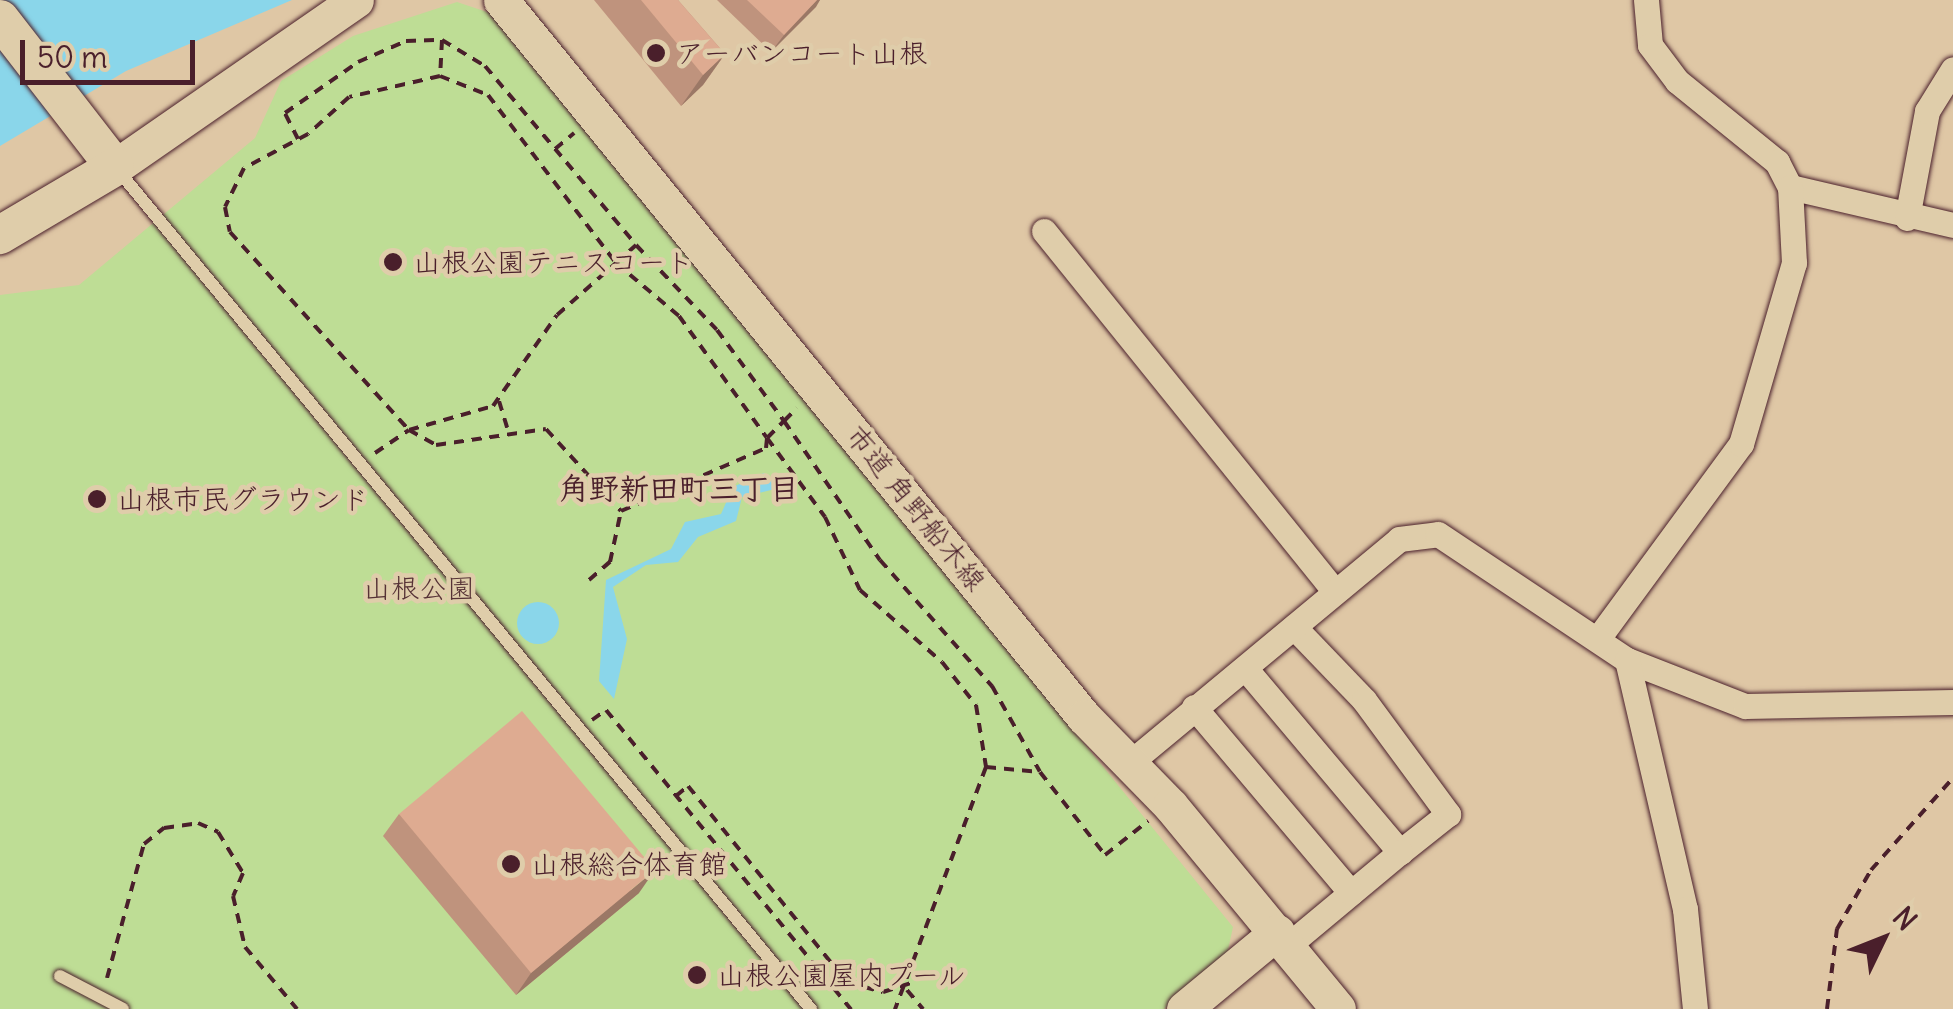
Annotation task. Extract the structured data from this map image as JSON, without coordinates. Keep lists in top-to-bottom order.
{
  "streets": {
    "street": ["市道 角野船木線"]
  },
  "districts": ["角野新田町三丁目"],
  "parks": ["山根公園"],
  "places": [
    "アーバンコート山根",
    "山根公園テニスコート",
    "山根市民グラウンド",
    "山根総合体育館",
    "山根公園屋内プール"
  ],
  "scale_bar": "50 m",
  "north": "top right"
}
